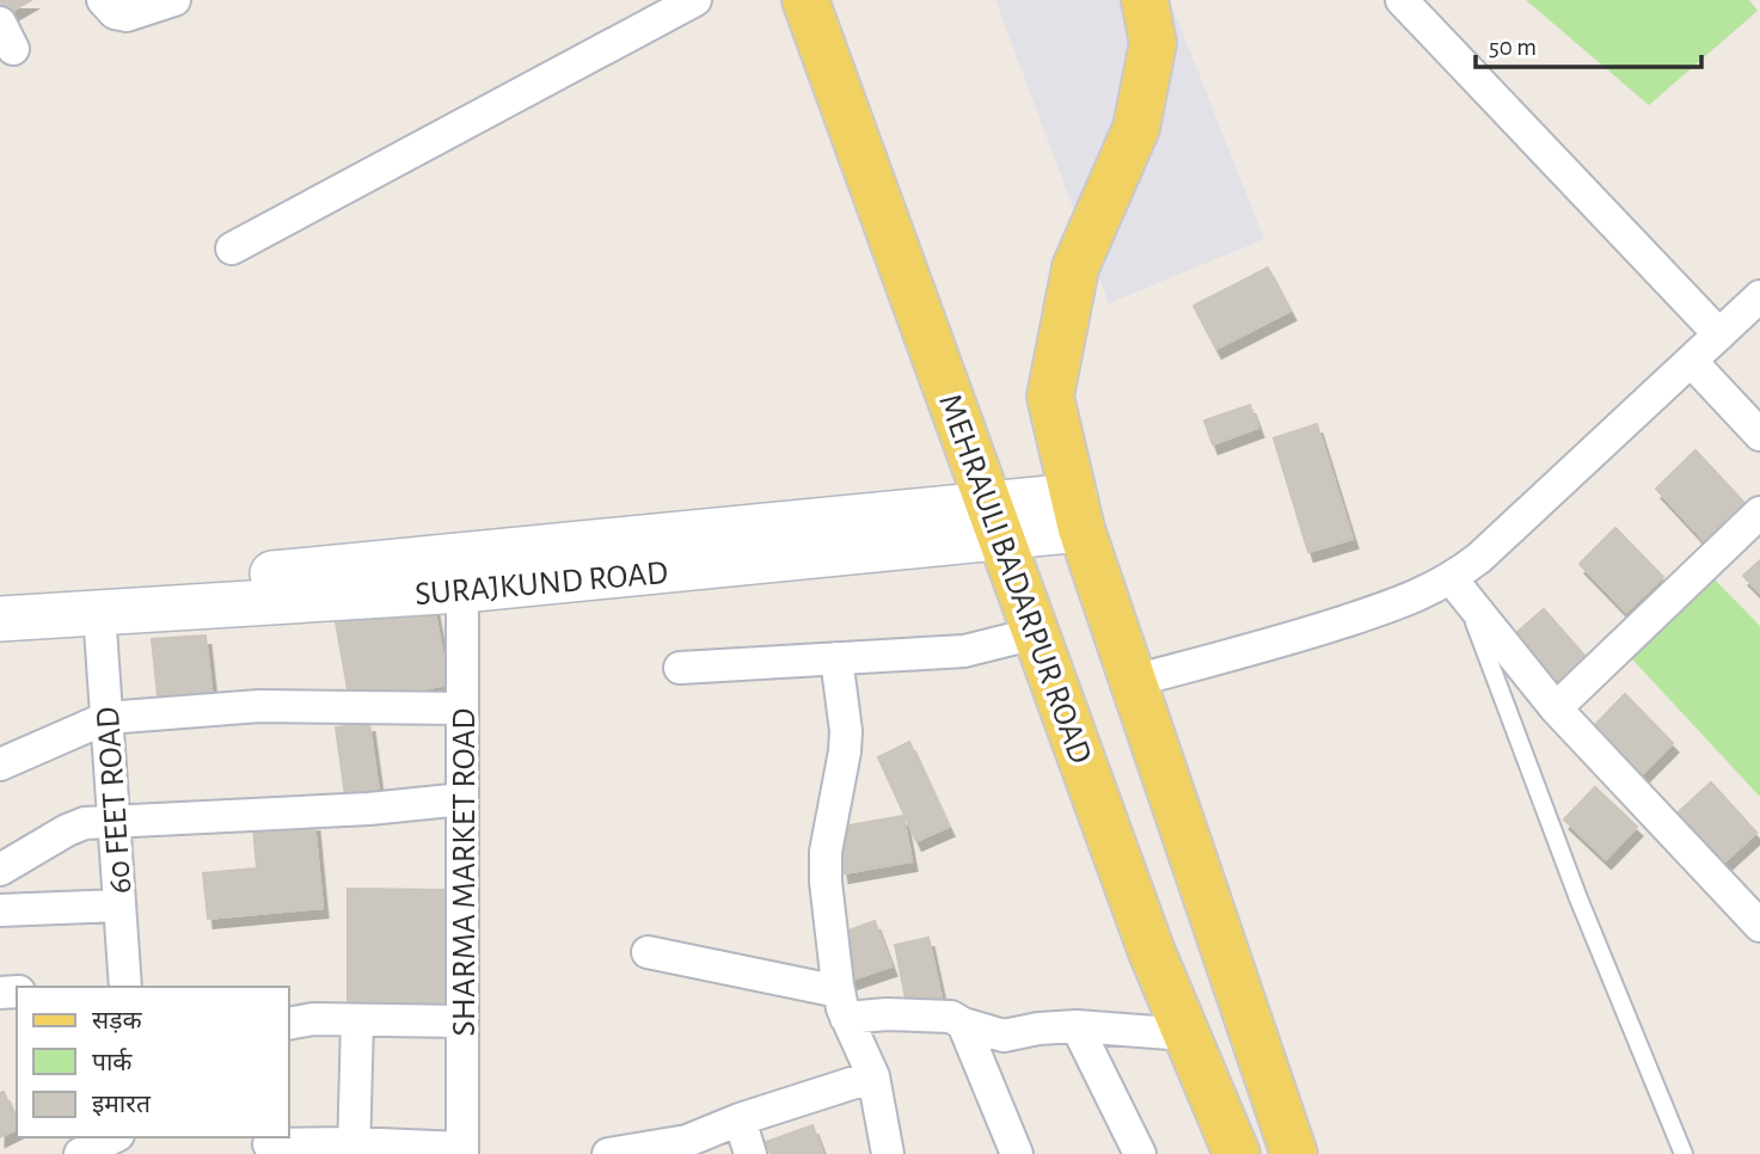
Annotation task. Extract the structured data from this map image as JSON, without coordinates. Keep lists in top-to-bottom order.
{
  "streets": {
    "main road": ["MEHRAULI BADARPUR ROAD", "SURAJKUND ROAD"],
    "street": ["60 FEET ROAD", "SHARMA MARKET ROAD"]
  },
  "crossings": [
    ["MEHRAULI BADARPUR ROAD", "SURAJKUND ROAD"],
    ["SURAJKUND ROAD", "60 FEET ROAD"],
    ["SURAJKUND ROAD", "SHARMA MARKET ROAD"]
  ],
  "legend": ["सड़क", "पार्क", "इमारत"],
  "scale_bar": "50 m"
}
